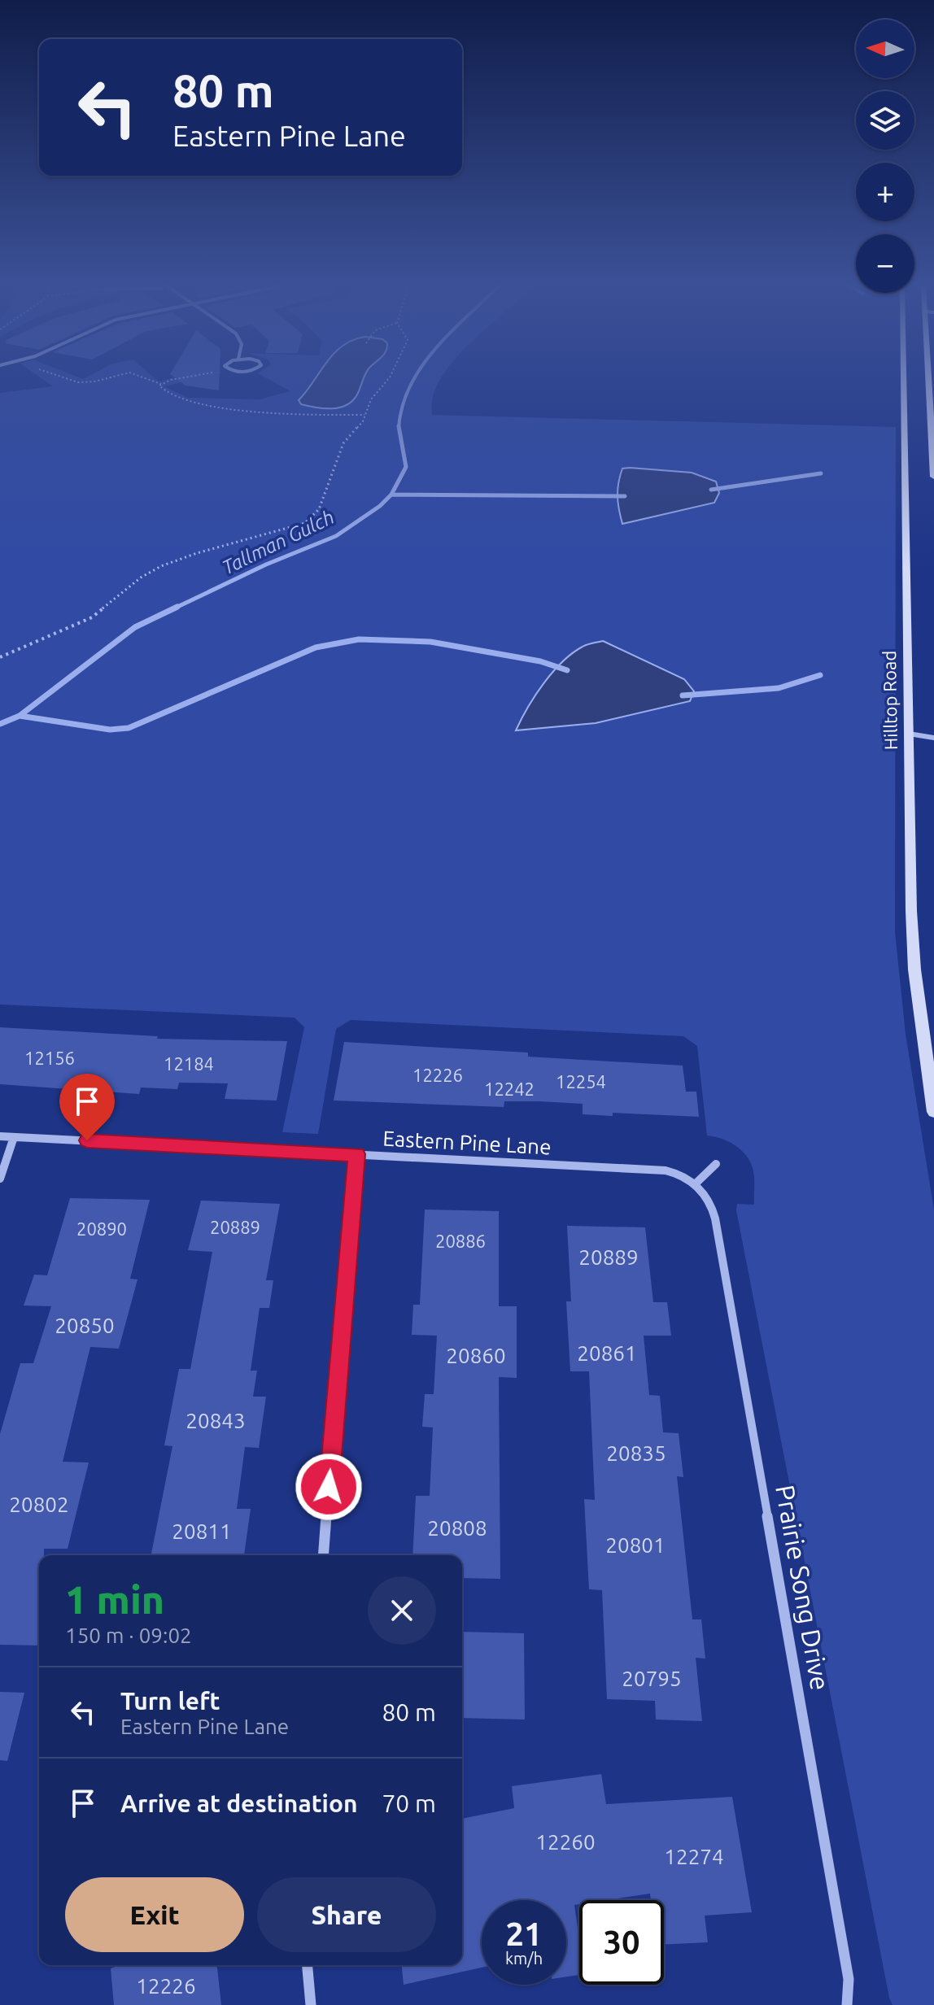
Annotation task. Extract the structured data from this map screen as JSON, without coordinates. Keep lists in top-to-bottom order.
{
  "streets": {
    "main road": ["Hilltop Road"],
    "street": ["Eastern Pine Lane", "Prairie Song Drive"]
  },
  "crossings": [
    ["Eastern Pine Lane", "Prairie Song Drive"]
  ],
  "water": ["Tallman Gulch"],
  "house_numbers": [
    "12156",
    "12184",
    "12226",
    "12254",
    "12242",
    "20889",
    "20890",
    "20886",
    "20889",
    "20850",
    "20861",
    "20860",
    "20843",
    "20835",
    "20802",
    "20808",
    "20811",
    "20801",
    "20795",
    "12260",
    "12274",
    "12226"
  ],
  "north": "left",
  "page": {
    "map_buttons": ["+", "−"],
    "turn": ["80 m", "Eastern Pine Lane"],
    "heading": ["1 min", "150 m · 09:02"],
    "list": [
      {
        "name": "Turn left",
        "note": "Eastern Pine Lane",
        "value": "80 m"
      },
      {
        "name": "Arrive at destination",
        "value": "70 m"
      }
    ],
    "buttons": ["Exit", "Share"],
    "speed": "21 km/h",
    "limit": "30"
  }
}
